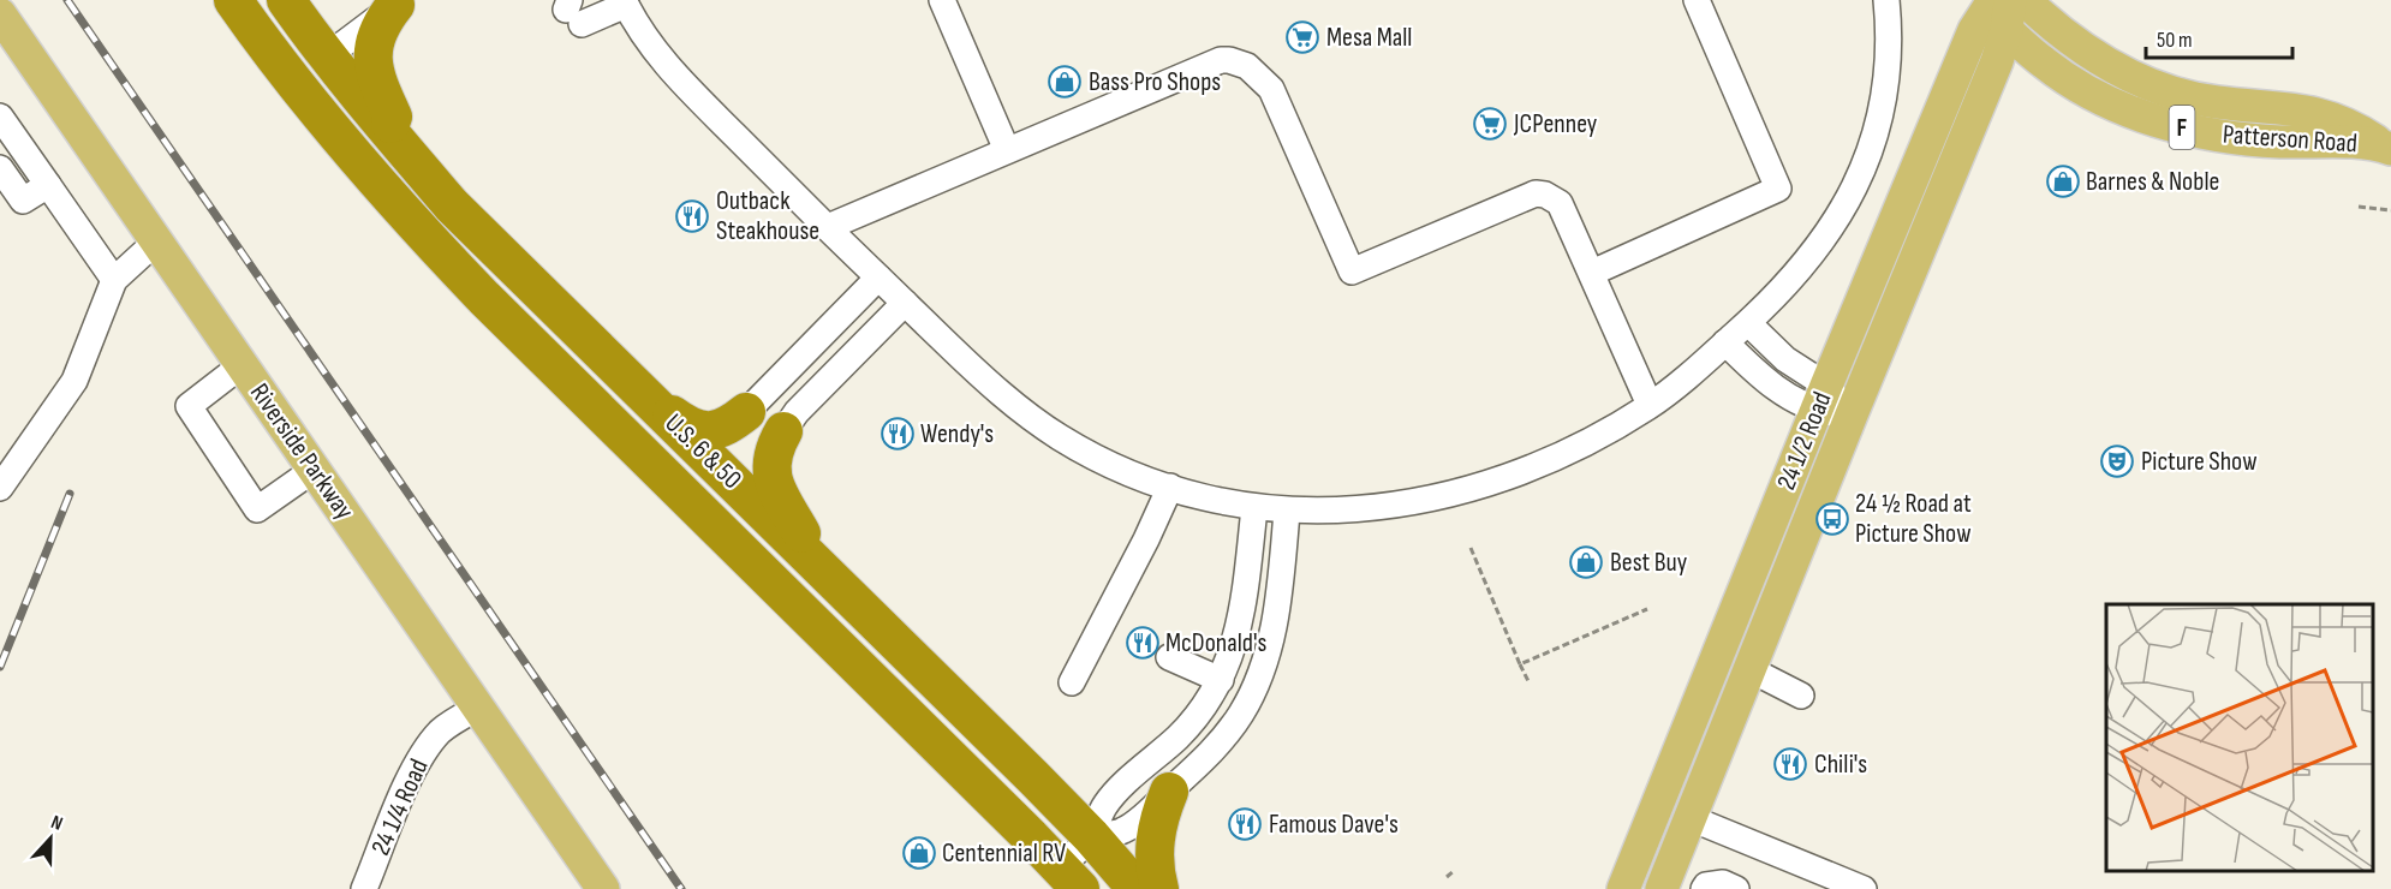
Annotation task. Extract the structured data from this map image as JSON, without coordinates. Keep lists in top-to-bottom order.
{
  "streets": {
    "highway": ["U.S. 6 & 50"],
    "main road": [
      "F",
      "Patterson Road",
      "24 1/2 Road",
      "Riverside Parkway"
    ],
    "street": ["24 1/4 Road"]
  },
  "crossings": [
    ["Patterson Road", "24 1/2 Road"],
    ["Riverside Parkway", "24 1/4 Road"]
  ],
  "places": {
    "supermarket": ["Mesa Mall", "JCPenney"],
    "shop": [
      "Bass Pro Shops",
      "Barnes & Noble",
      "Best Buy",
      "Centennial RV"
    ],
    "restaurant": [
      "Outback Steakhouse",
      "Wendy's",
      "McDonald's",
      "Chili's",
      "Famous Dave's"
    ],
    "theatre": ["Picture Show"],
    "bus stop": ["24 ½ Road at Picture Show"]
  },
  "scale_bar": "50 m",
  "north": "top"
}
